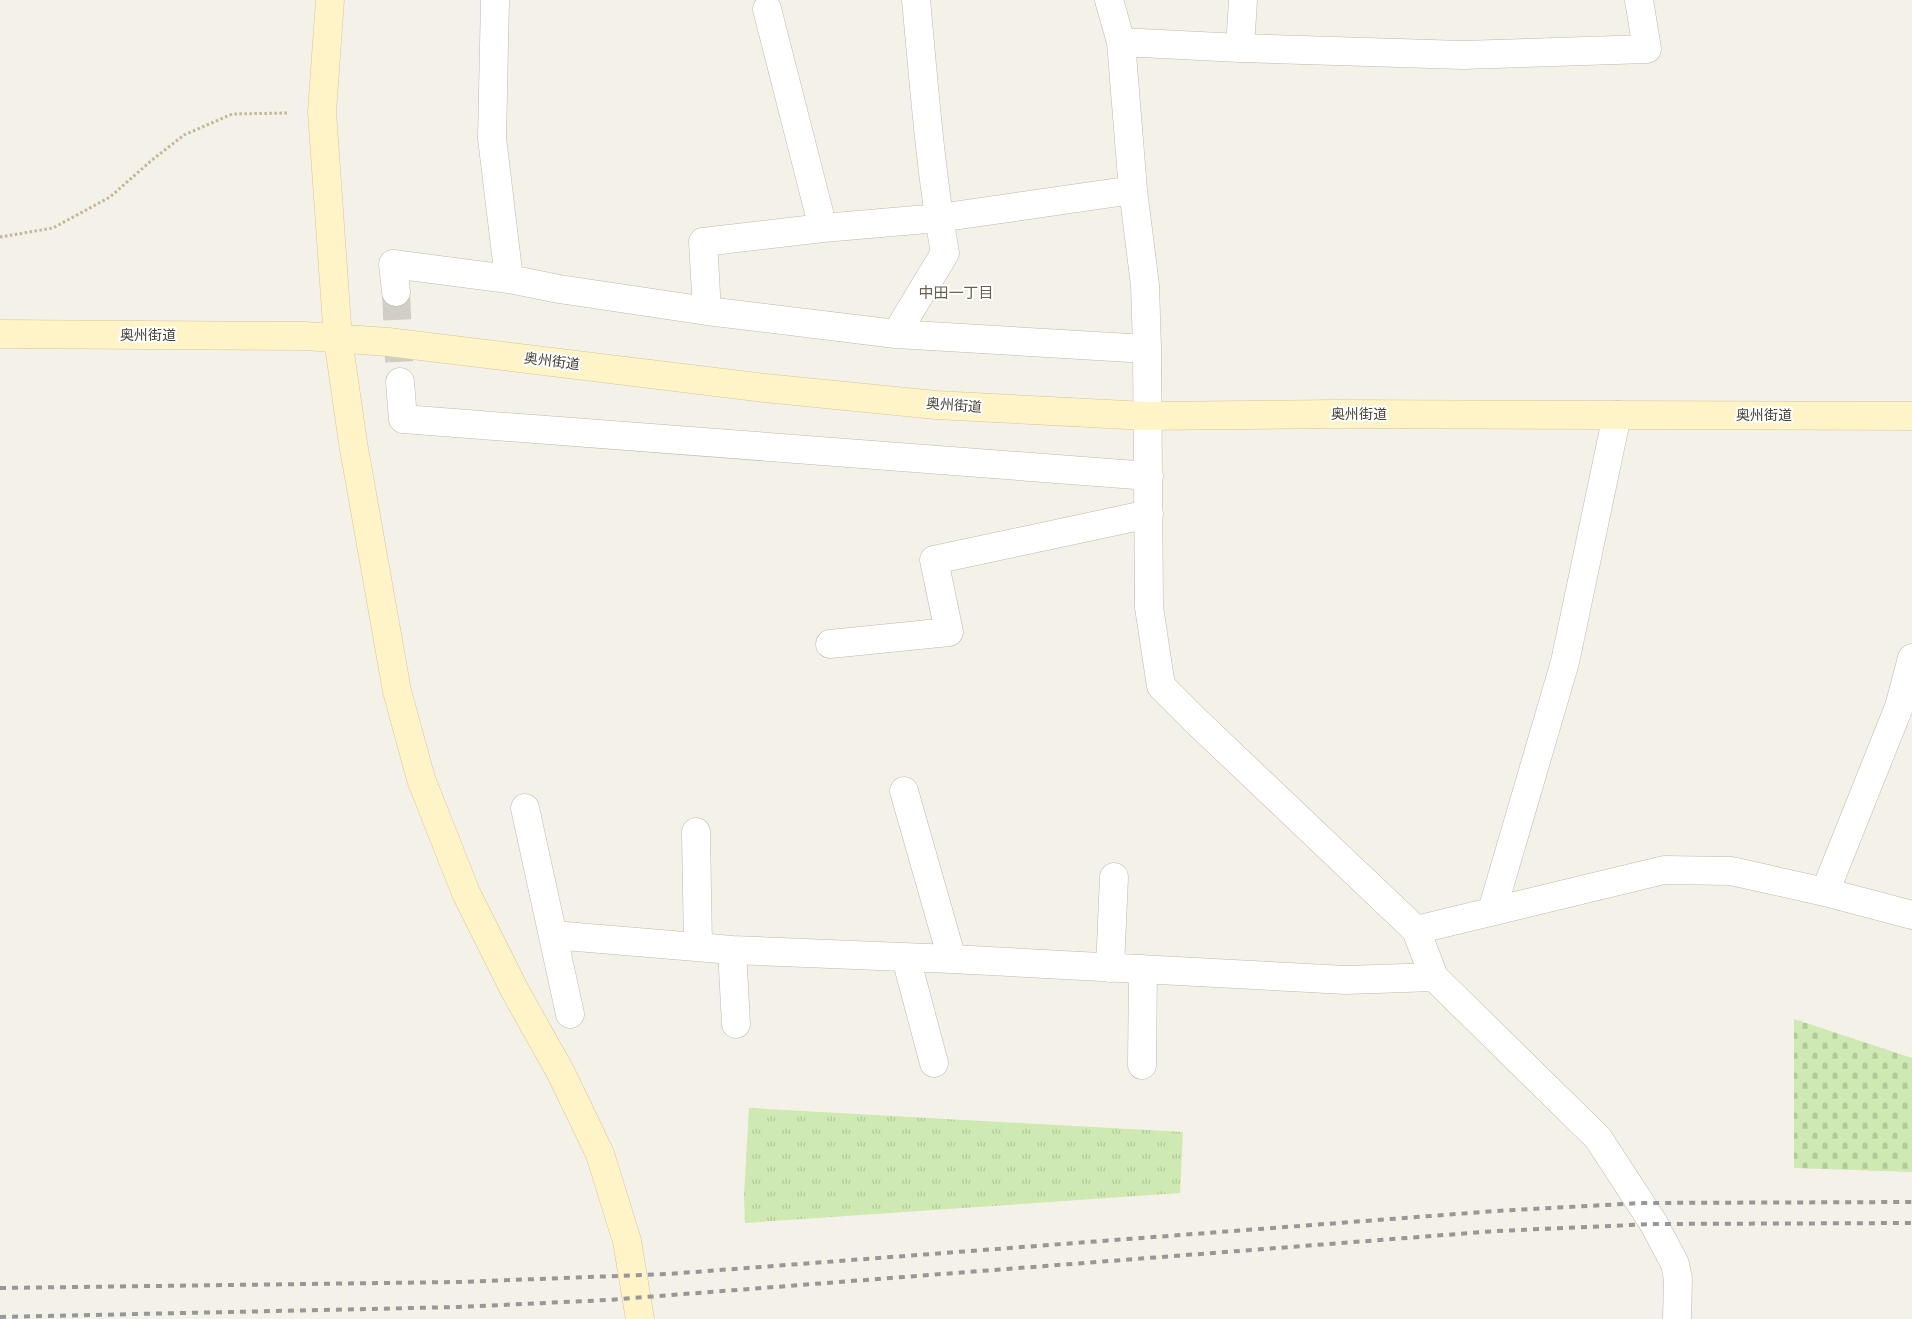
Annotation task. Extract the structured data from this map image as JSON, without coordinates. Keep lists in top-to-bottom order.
{
  "streets": {
    "main road": ["奥州街道"]
  },
  "districts": ["中田一丁目"]
}
